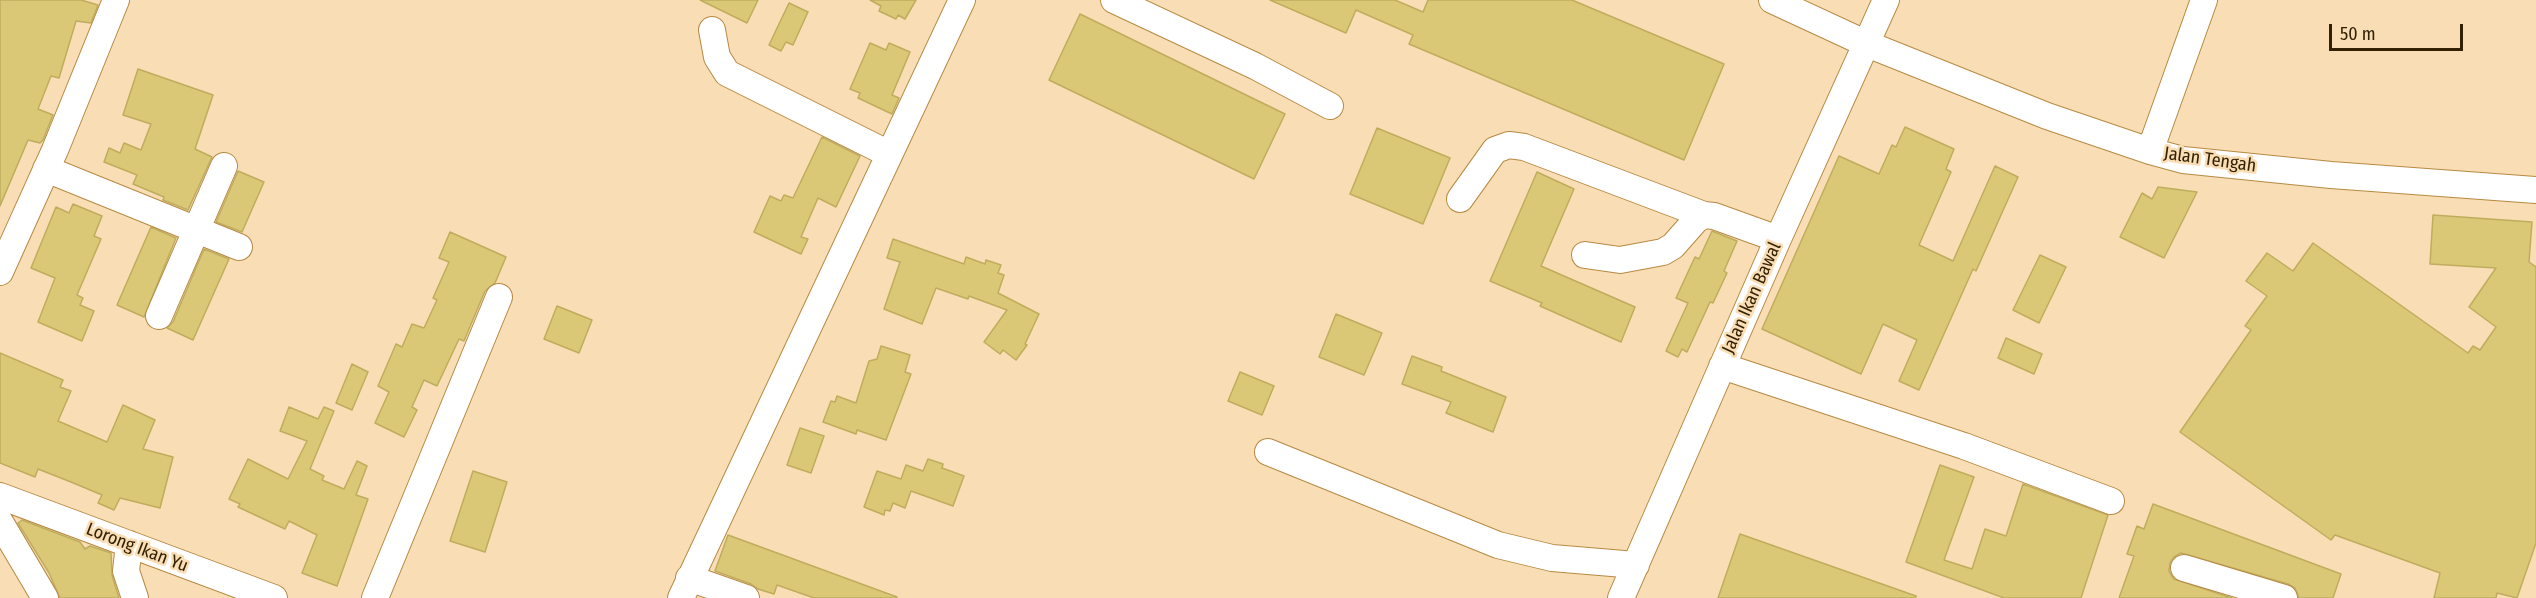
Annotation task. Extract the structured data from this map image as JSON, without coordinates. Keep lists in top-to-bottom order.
{
  "streets": {
    "street": ["Jalan Tengah", "Jalan Ikan Bawal", "Lorong Ikan Yu"]
  },
  "crossings": [
    ["Jalan Tengah", "Jalan Ikan Bawal"]
  ],
  "scale_bar": "50 m"
}
